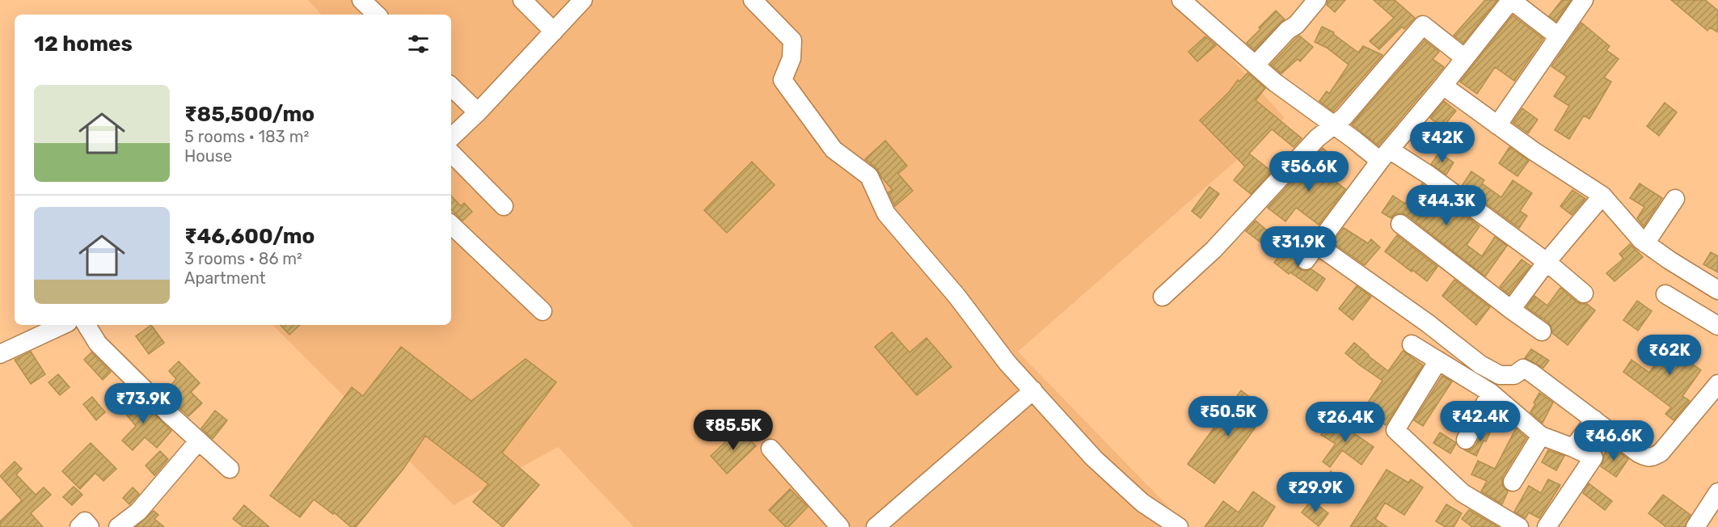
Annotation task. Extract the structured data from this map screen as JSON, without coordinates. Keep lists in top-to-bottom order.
{
  "page": {
    "heading": "12 homes",
    "list": [
      {
        "name": "₹85,500/mo",
        "note": "5 rooms · 183 m² · House"
      },
      {
        "name": "₹46,600/mo",
        "note": "3 rooms · 86 m² · Apartment"
      }
    ],
    "price": [
      "₹42K",
      "₹56.6K",
      "₹44.3K",
      "₹31.9K",
      "₹62K",
      "₹73.9K",
      "₹50.5K",
      "₹42.4K",
      "₹26.4K",
      "₹85.5K",
      "₹46.6K",
      "₹29.9K"
    ]
  }
}
